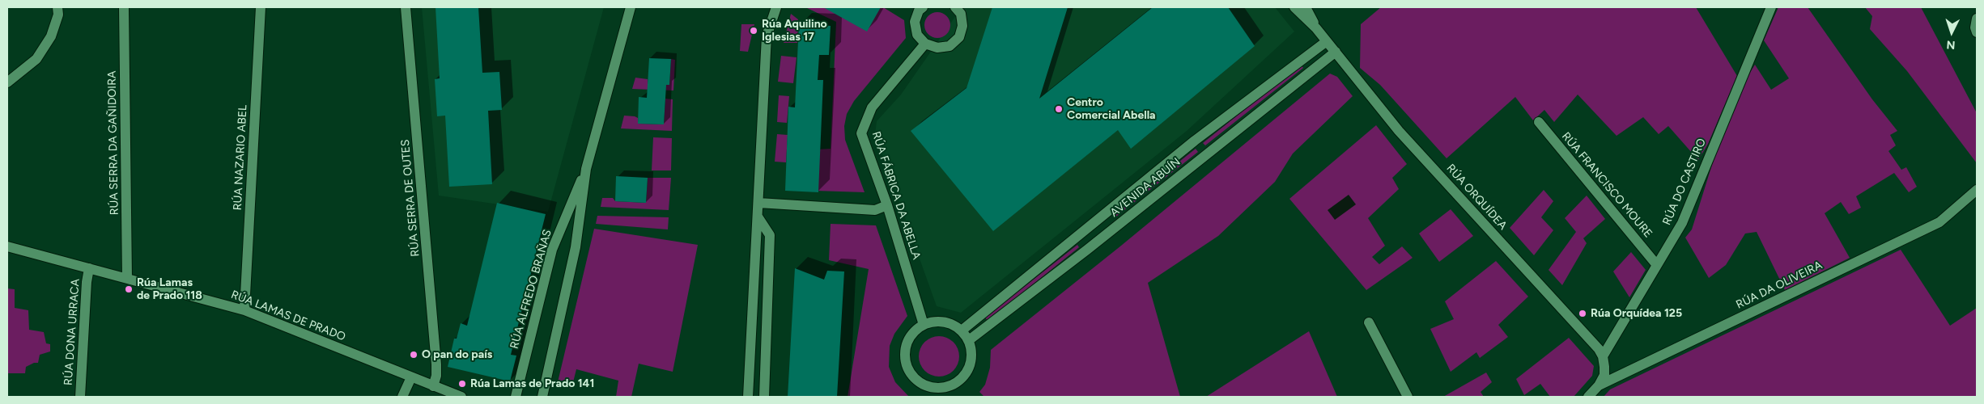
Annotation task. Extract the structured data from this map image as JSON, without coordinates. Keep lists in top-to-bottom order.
{
  "streets": {
    "street": [
      "RÚA SERRA DA GAÑIDOIRA",
      "RÚA NAZARIO ABEL",
      "RÚA DO CASTIRO",
      "RÚA FRANCISCO MOURE",
      "AVENIDA ABUÍN",
      "RÚA FÁBRICA DA ABELLA",
      "RÚA ORQUÍDEA",
      "RÚA SERRA DE OUTES",
      "RÚA DA OLIVEIRA",
      "RÚA ALFREDO BRAÑAS",
      "RÚA LAMAS DE PRADO",
      "RÚA DONA URRACA"
    ]
  },
  "crossings": [
    ["RÚA SERRA DA GAÑIDOIRA", "RÚA LAMAS DE PRADO"],
    ["RÚA NAZARIO ABEL", "RÚA LAMAS DE PRADO"],
    ["RÚA DO CASTIRO", "RÚA FRANCISCO MOURE"],
    ["RÚA DO CASTIRO", "RÚA ORQUÍDEA"],
    ["AVENIDA ABUÍN", "RÚA FÁBRICA DA ABELLA"],
    ["AVENIDA ABUÍN", "RÚA ORQUÍDEA"],
    ["RÚA SERRA DE OUTES", "RÚA LAMAS DE PRADO"],
    ["RÚA LAMAS DE PRADO", "RÚA DONA URRACA"]
  ],
  "places": [
    "Rúa Aquilino Iglesias 17",
    "Centro Comercial Abella",
    "Rúa Lamas de Prado 118",
    "Rúa Orquídea 125",
    "O pan do país",
    "Rúa Lamas de Prado 141"
  ],
  "north": "bottom"
}
